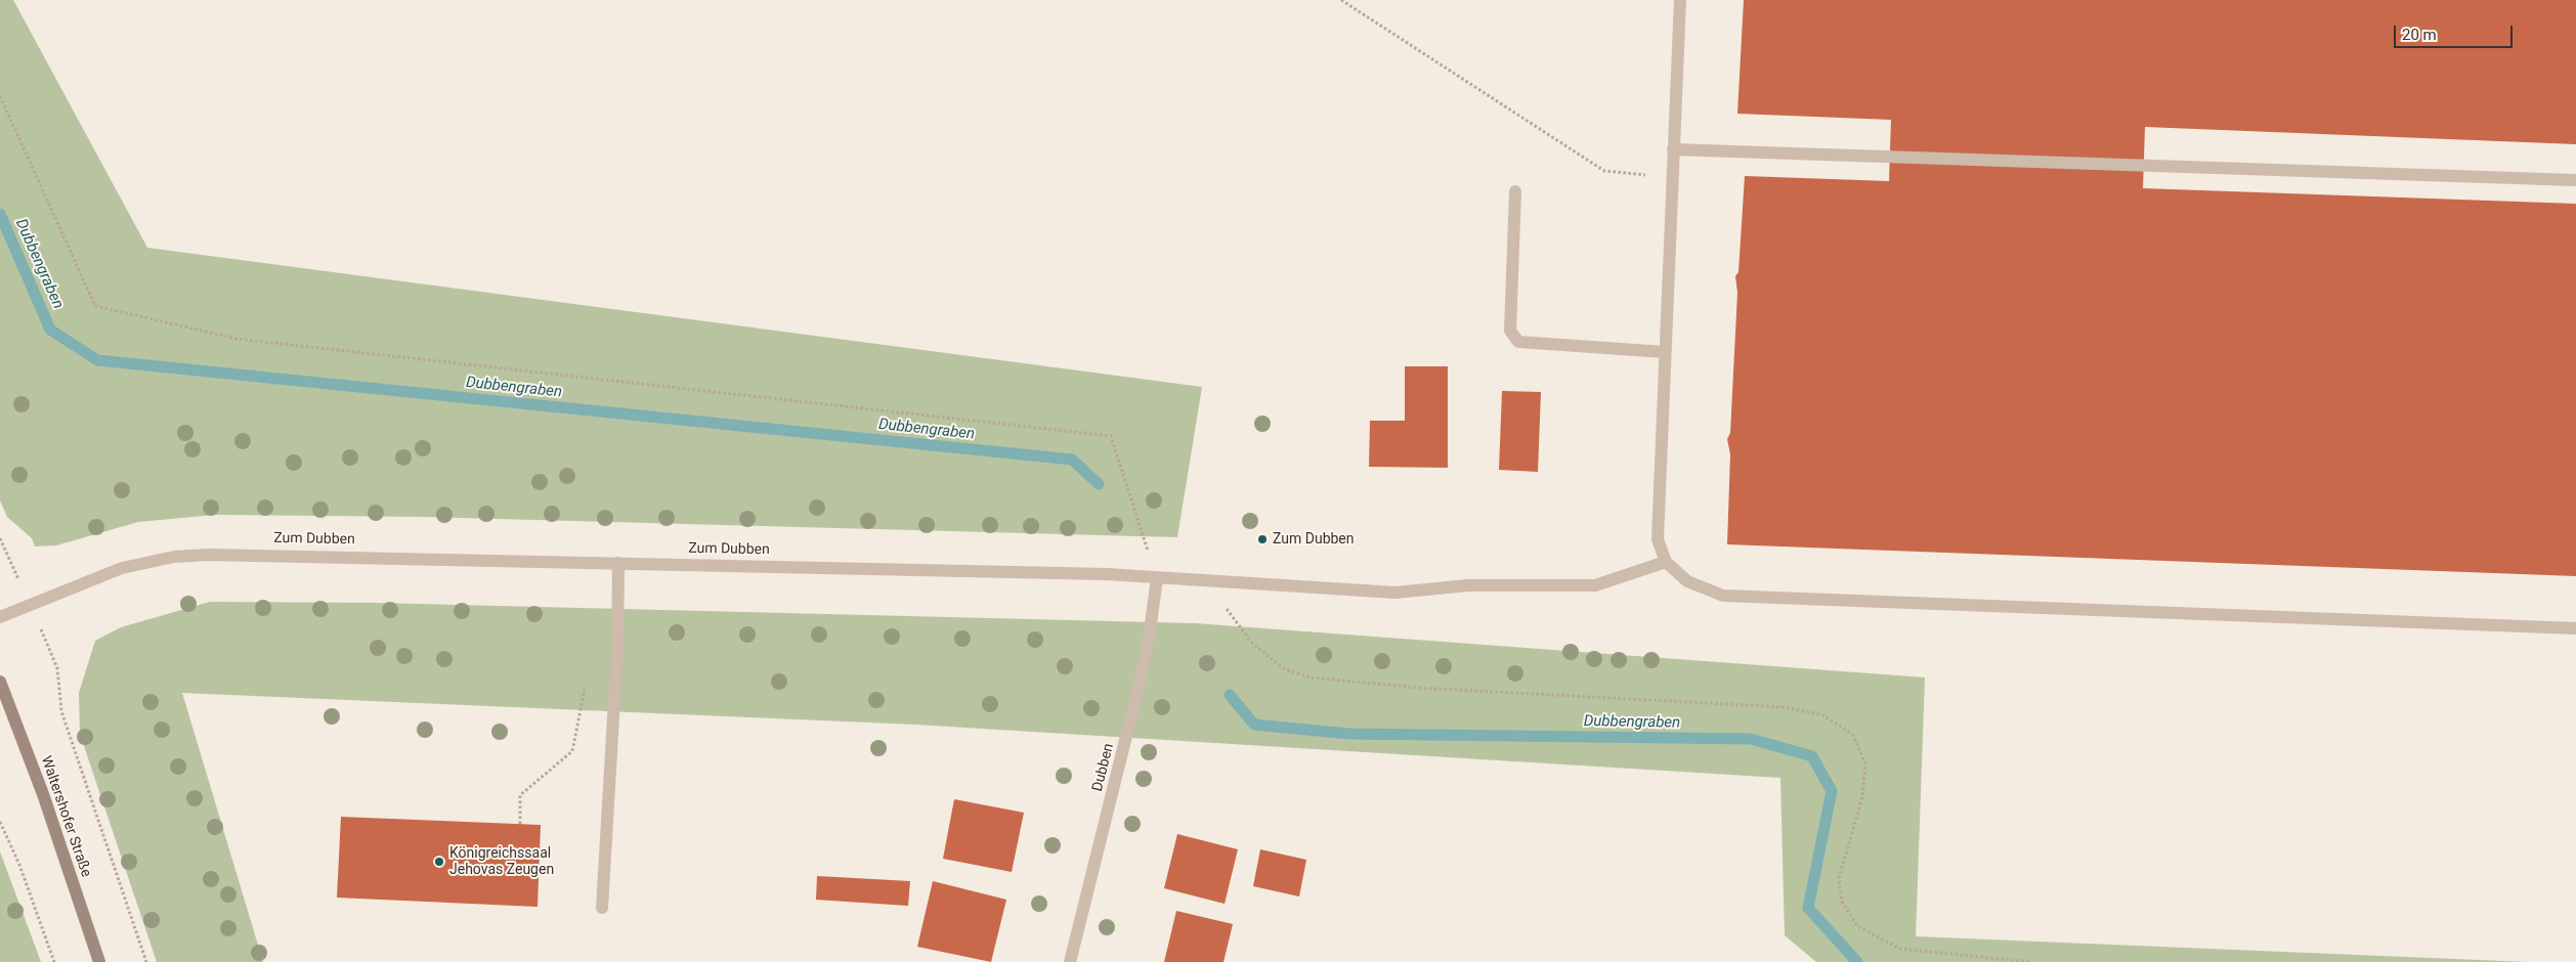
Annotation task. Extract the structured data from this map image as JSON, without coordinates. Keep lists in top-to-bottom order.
{
  "streets": {
    "main road": ["Waltershofer Straße"],
    "street": ["Zum Dubben", "Dubben"]
  },
  "crossings": [
    ["Zum Dubben", "Dubben"]
  ],
  "water": ["Dubbengraben"],
  "places": ["Zum Dubben", "Königreichssaal Jehovas Zeugen"],
  "scale_bar": "20 m"
}
